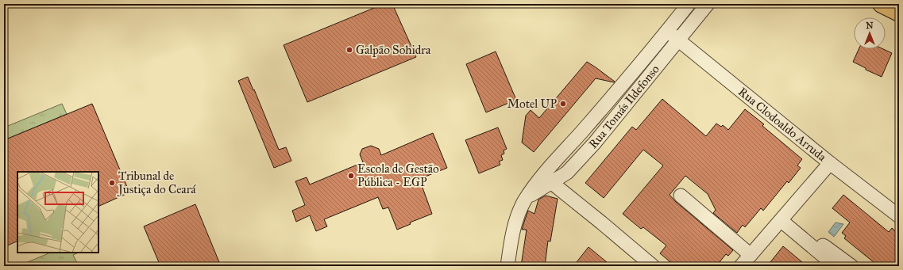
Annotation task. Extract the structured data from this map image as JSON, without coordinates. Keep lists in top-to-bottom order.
{
  "streets": {
    "street": ["Rua Tomás Ildefonso", "Rua Clodoaldo Arruda"]
  },
  "crossings": [
    ["Rua Tomás Ildefonso", "Rua Clodoaldo Arruda"]
  ],
  "places": [
    "Galpão Sohidra",
    "Motel UP",
    "Escola de Gestão Pública - EGP",
    "Tribunal de Justiça do Ceará"
  ],
  "north": "top"
}
